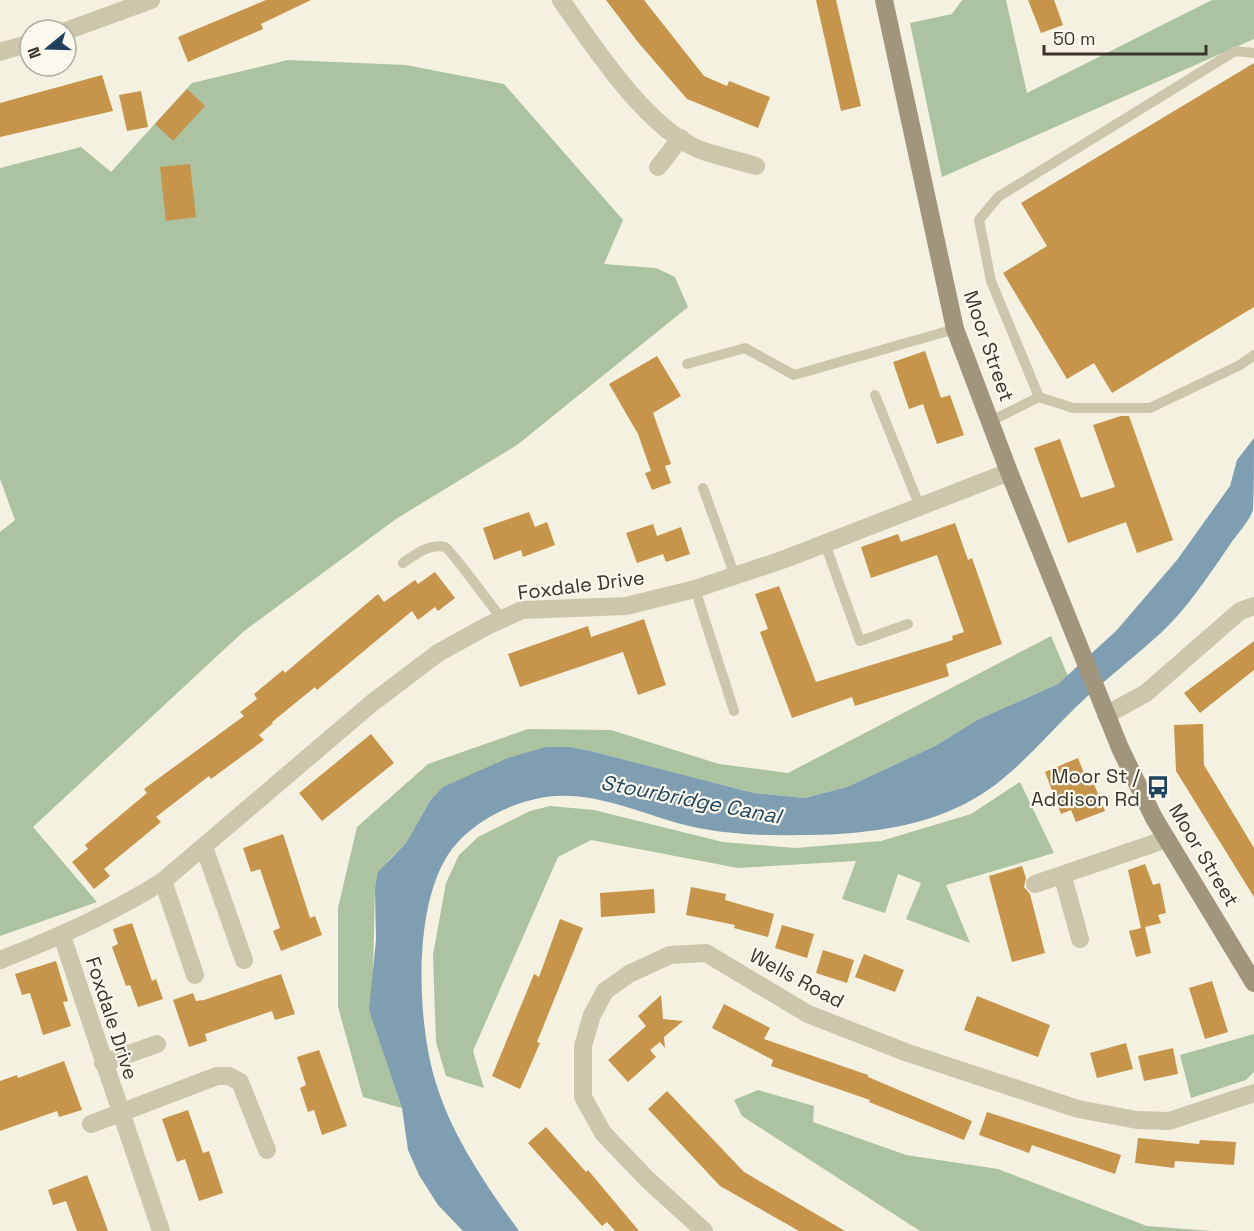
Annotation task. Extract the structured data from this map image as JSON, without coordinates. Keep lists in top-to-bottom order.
{
  "streets": {
    "street": ["Moor Street", "Foxdale Drive", "Wells Road"]
  },
  "crossings": [
    ["Moor Street", "Foxdale Drive"]
  ],
  "water": ["Stourbridge Canal"],
  "places": {
    "bus stop": ["Moor St / Addison Rd"]
  },
  "scale_bar": "50 m",
  "north": "left"
}
